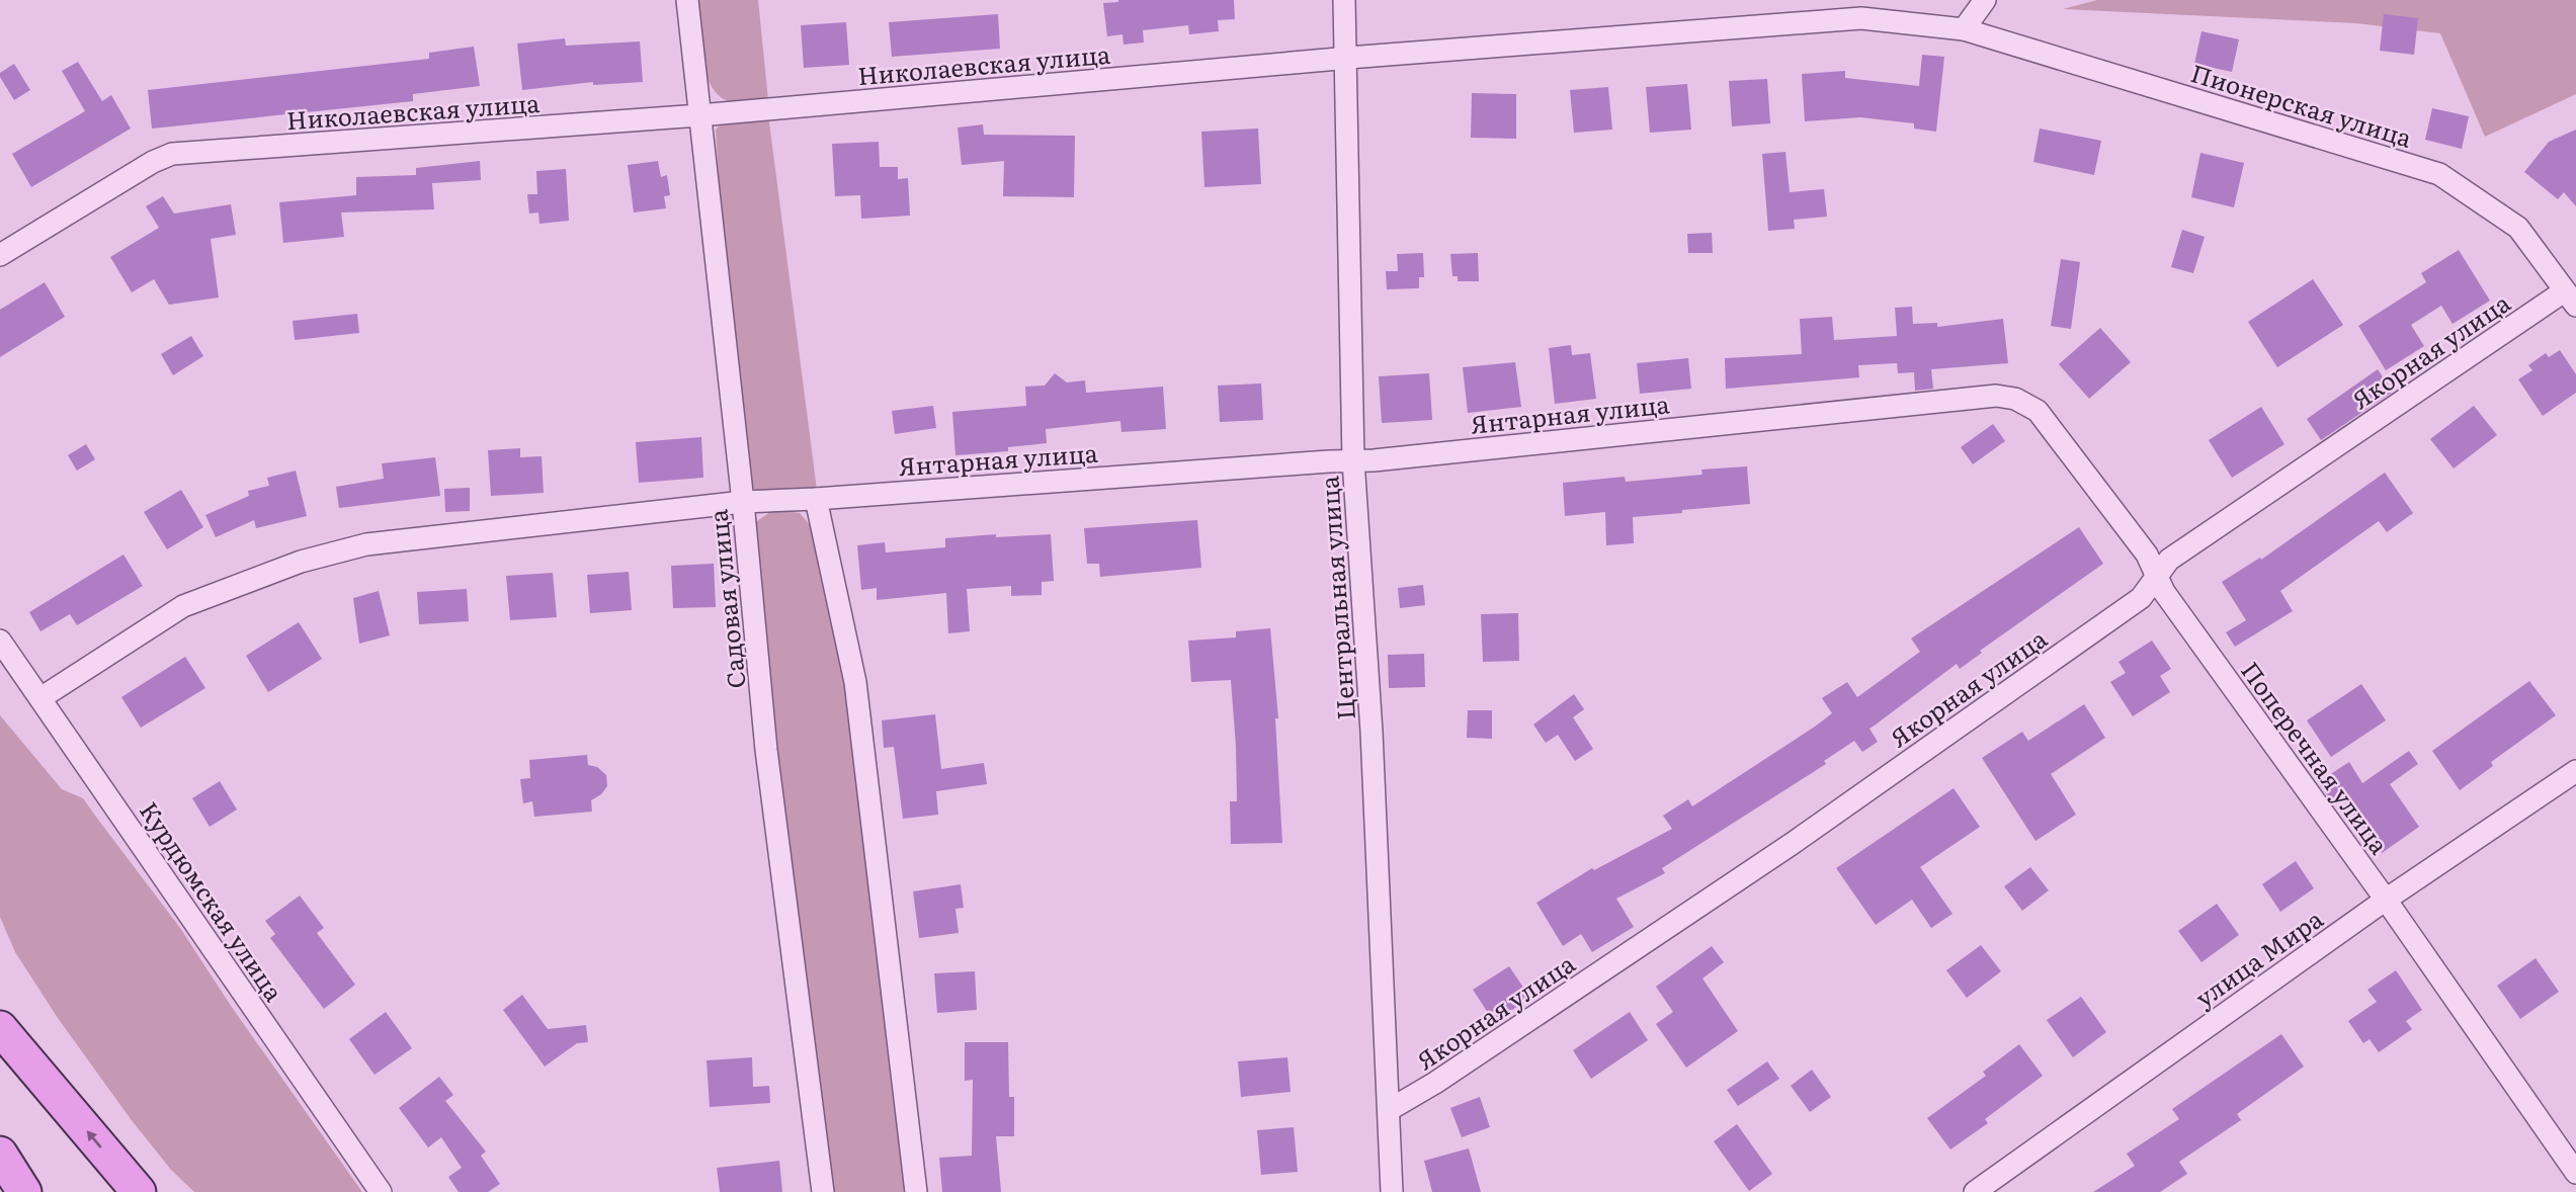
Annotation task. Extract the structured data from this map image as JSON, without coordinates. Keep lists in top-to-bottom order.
{
  "streets": {
    "street": [
      "Николаевская улица",
      "Пионерская улица",
      "Якорная улица",
      "Янтарная улица",
      "Центральная улица",
      "Садовая улица",
      "Поперечная улица",
      "Курдюмская улица",
      "улица Мира"
    ]
  },
  "crossings": [
    ["Николаевская улица", "Пионерская улица"],
    ["Николаевская улица", "Центральная улица"],
    ["Николаевская улица", "Садовая улица"],
    ["Пионерская улица", "Якорная улица"],
    ["Якорная улица", "Центральная улица"],
    ["Якорная улица", "Поперечная улица"],
    ["Янтарная улица", "Центральная улица"],
    ["Янтарная улица", "Садовая улица"],
    ["Янтарная улица", "Поперечная улица"],
    ["Янтарная улица", "Курдюмская улица"],
    ["Поперечная улица", "улица Мира"]
  ]
}
